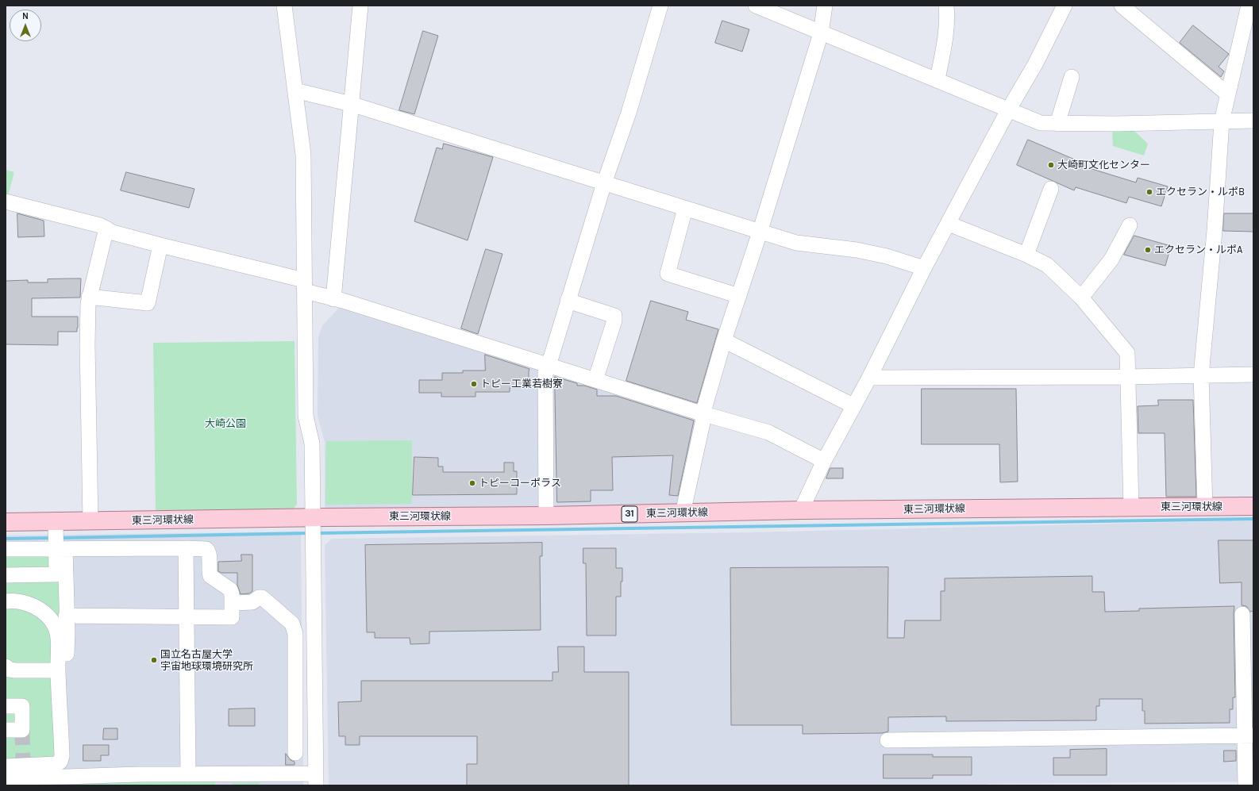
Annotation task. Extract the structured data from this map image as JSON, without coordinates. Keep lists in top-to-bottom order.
{
  "streets": {
    "main road": ["東三河環状線", "31"]
  },
  "parks": ["大崎公園"],
  "places": [
    "大崎町文化センター",
    "エクセラン・ルポB",
    "エクセラン・ルポA",
    "トピー工業若樹寮",
    "トピーコーポラス",
    "国立名古屋大学 宇宙地球環境研究所"
  ],
  "north": "top"
}
